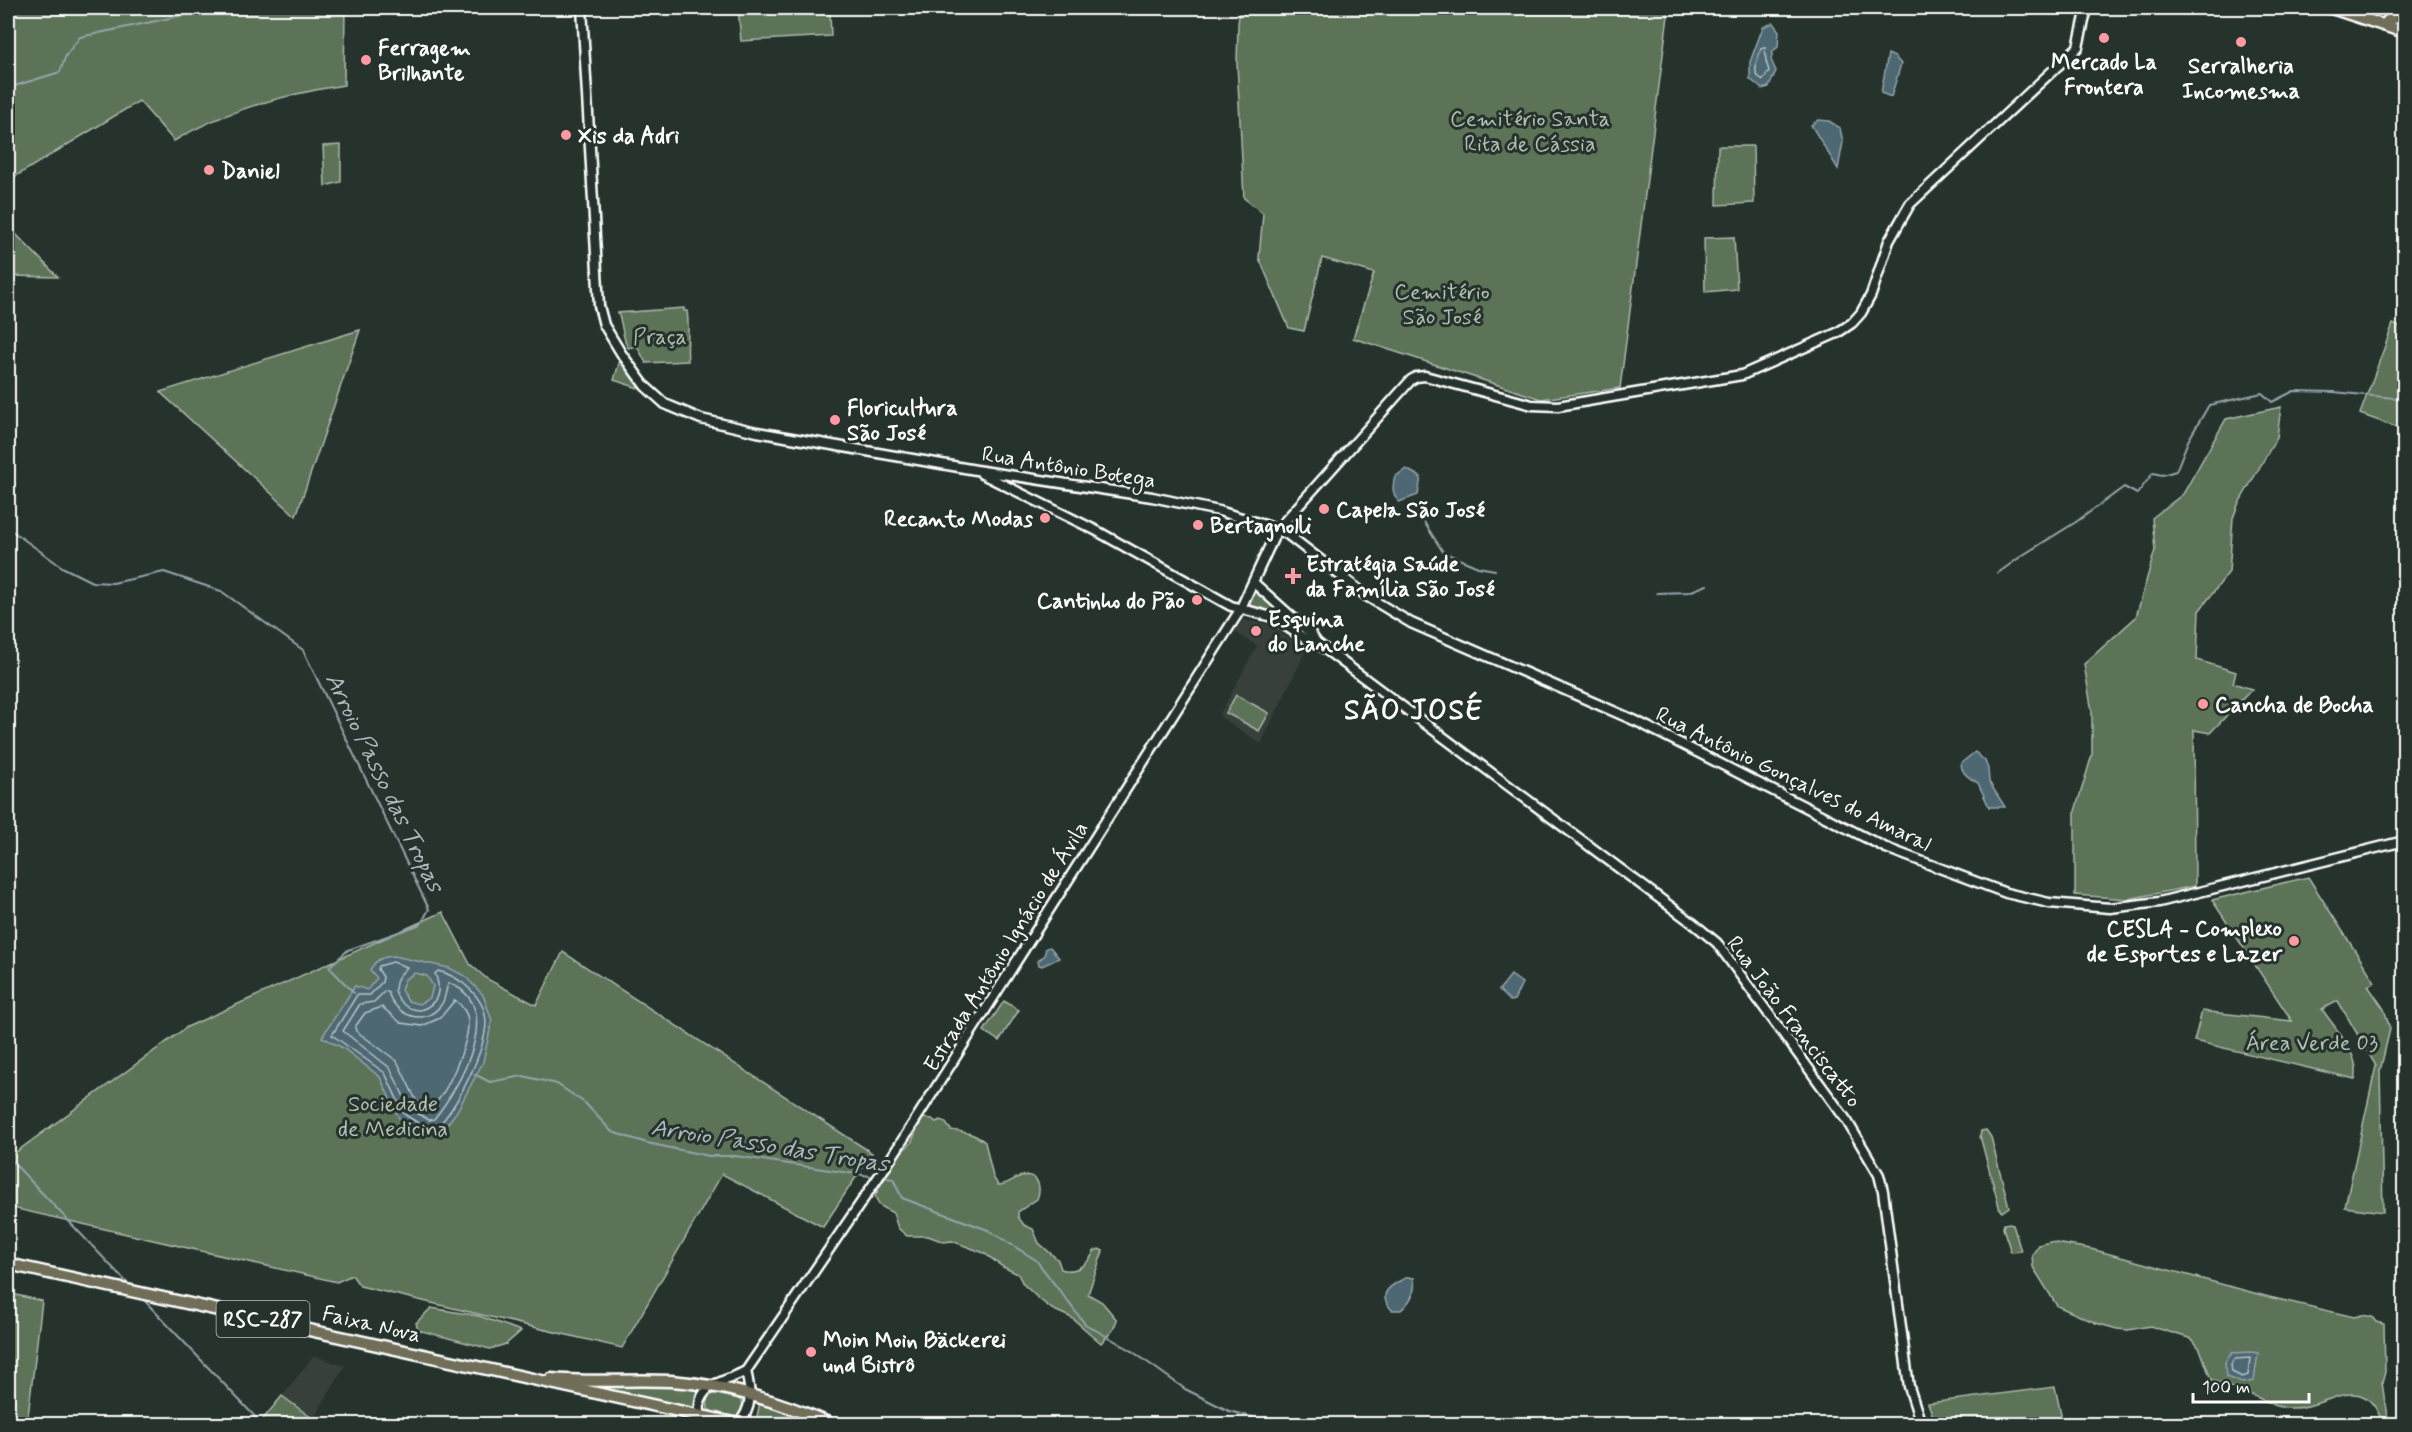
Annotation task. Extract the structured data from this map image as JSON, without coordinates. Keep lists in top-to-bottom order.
{
  "streets": {
    "highway": ["RSC-287", "Faixa Nova"],
    "street": [
      "Rua Antônio Botega",
      "Rua Antônio Gonçalves do Amaral",
      "Estrada Antônio Ignácio de Ávila",
      "Rua João Franciscatto"
    ]
  },
  "crossings": [
    ["Rua Antônio Botega", "Rua Antônio Gonçalves do Amaral"],
    ["Rua Antônio Botega", "Estrada Antônio Ignácio de Ávila"],
    ["Rua Antônio Botega", "Rua João Franciscatto"],
    ["Rua Antônio Gonçalves do Amaral", "Estrada Antônio Ignácio de Ávila"],
    ["Estrada Antônio Ignácio de Ávila", "Rua João Franciscatto"]
  ],
  "districts": ["SÃO JOSÉ"],
  "water": ["Arroio Passo das Tropas"],
  "parks": [
    "Cemitério Santa Rita de Cássia",
    "Cemitério São José",
    "Praça",
    "Área Verde 03",
    "Sociedade de Medicina"
  ],
  "places": {
    "other": [
      "Mercado La Frontera",
      "Serralheria Incomesma",
      "Ferragem Brilhante",
      "Xis da Adri",
      "Daniel",
      "Floricultura São José",
      "Capela São José",
      "Recanto Modas",
      "Bertagnolli",
      "Cantinho do Pão",
      "Esquina do Lanche",
      "Cancha de Bocha",
      "CESLA - Complexo de Esportes e Lazer",
      "Moin Moin Bäckerei und Bistrô"
    ],
    "health": ["Estratégia Saúde da Família São José"]
  },
  "scale_bar": "100 m"
}
